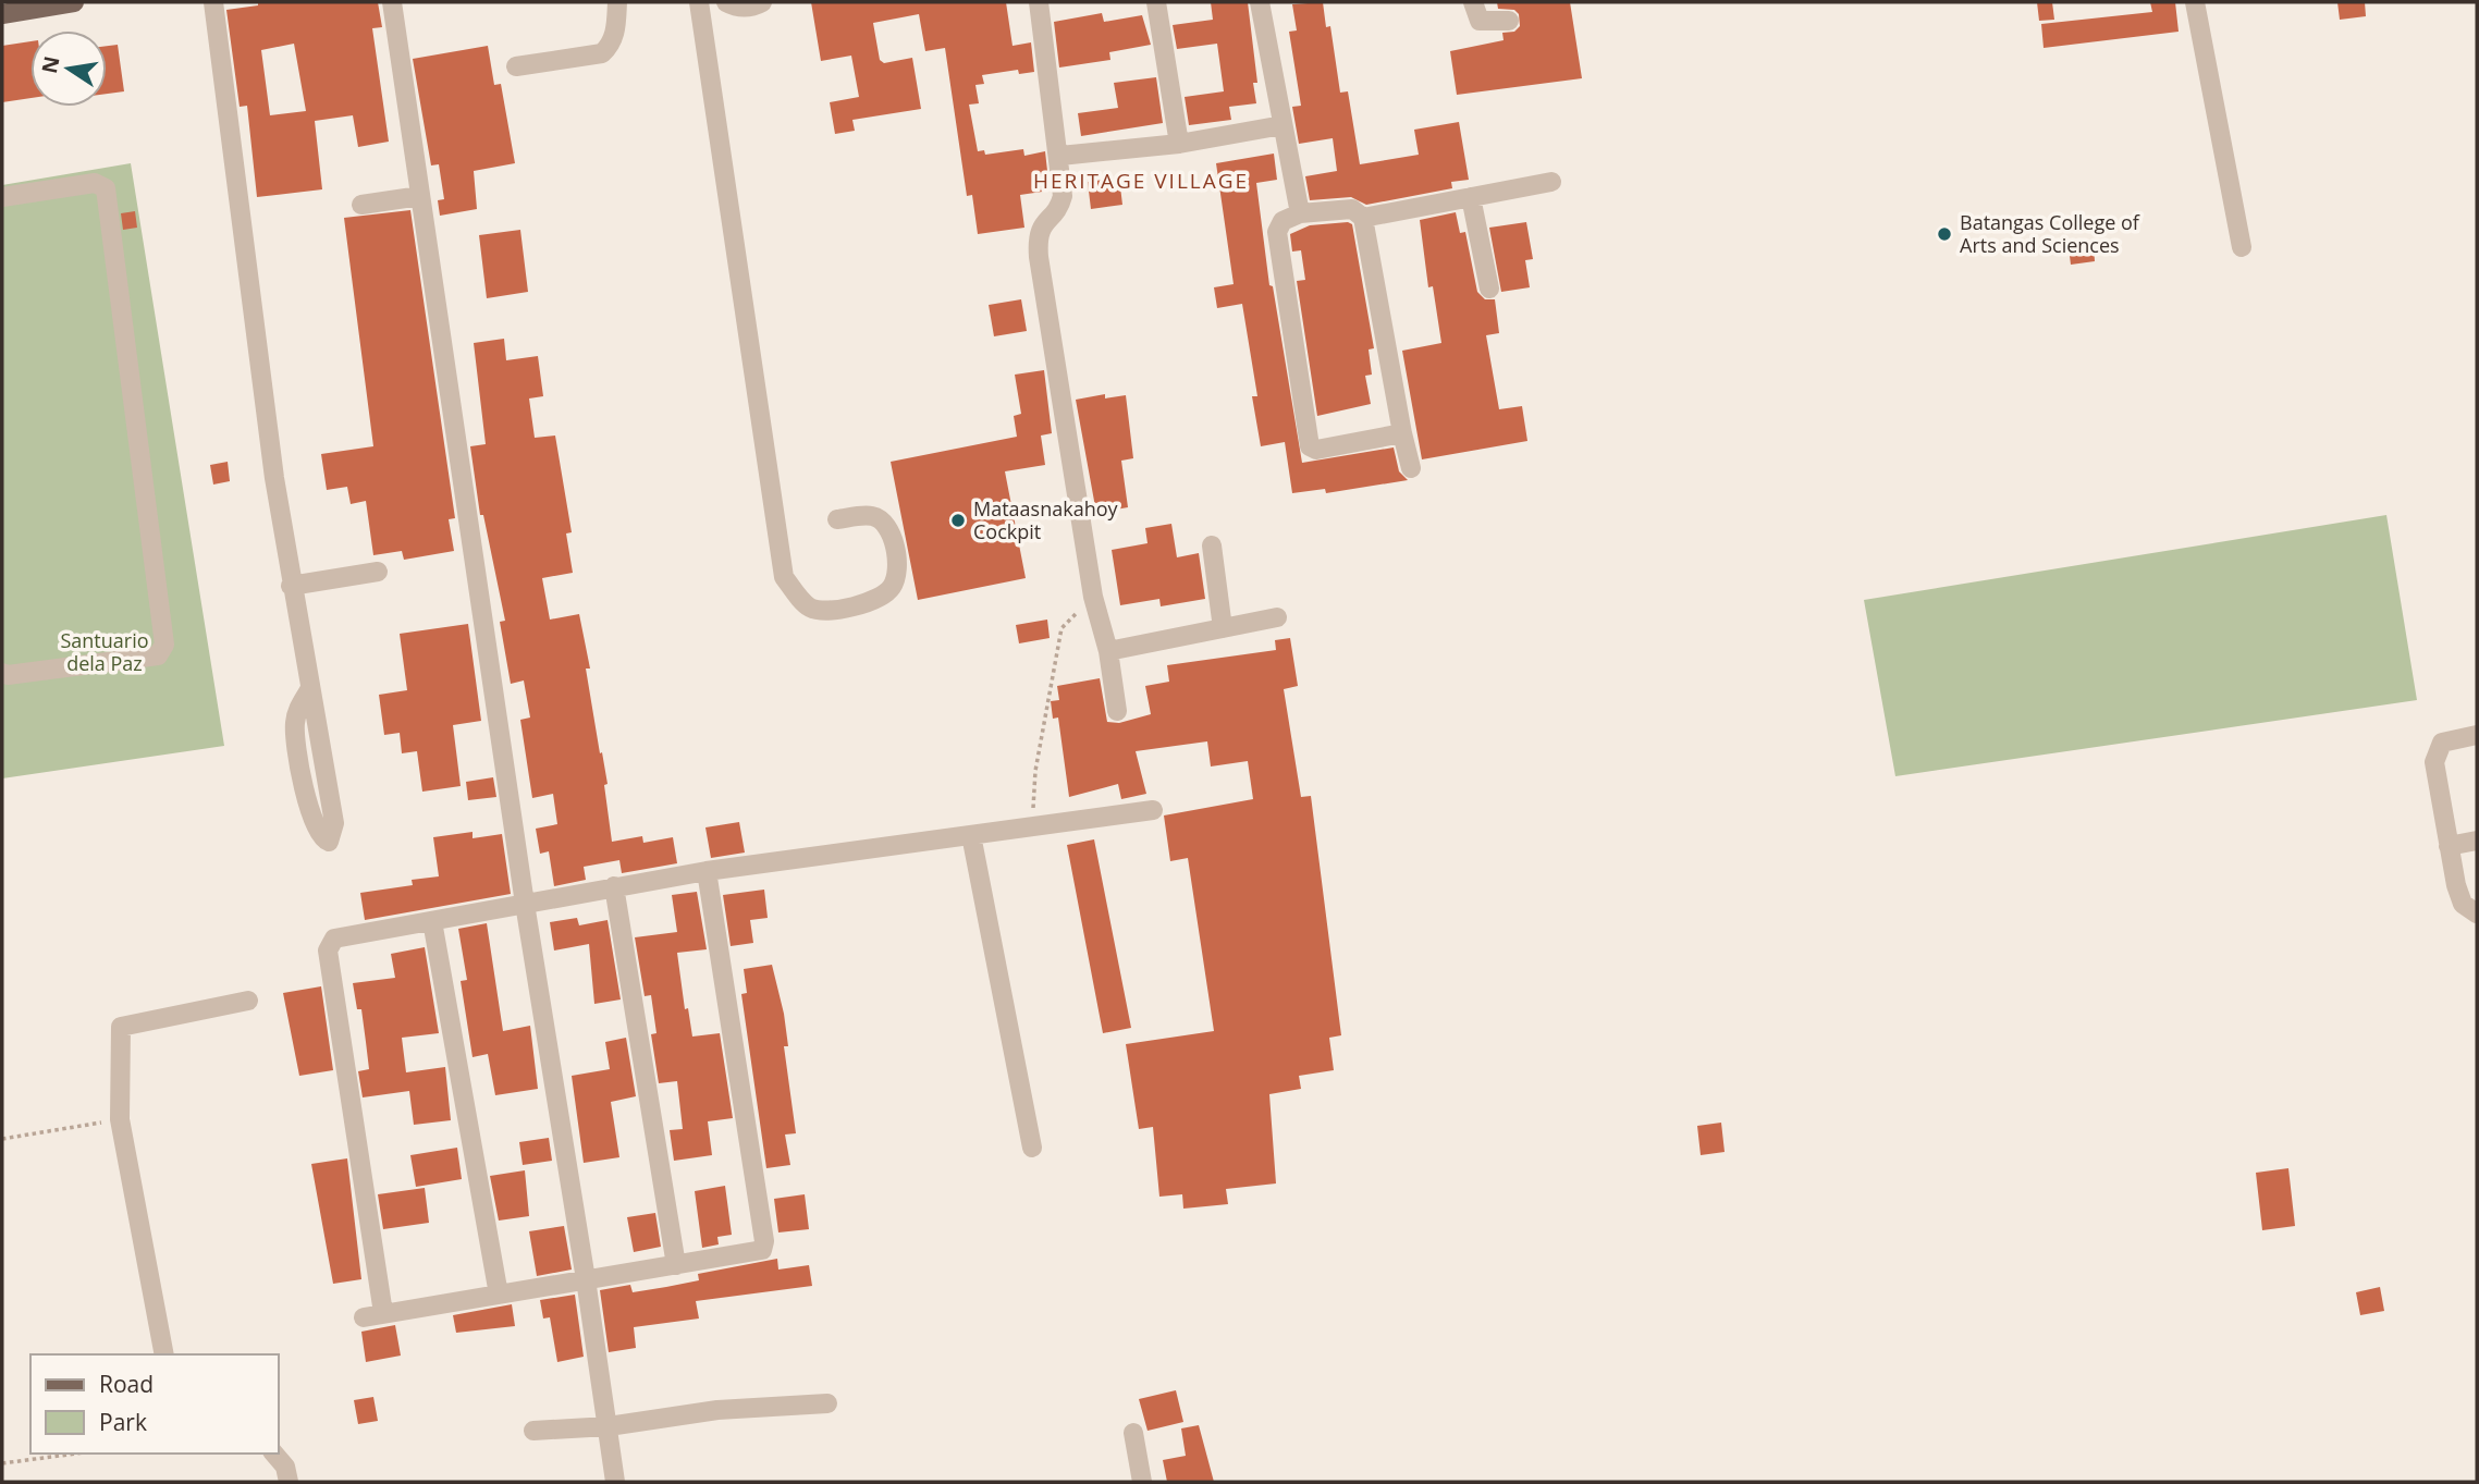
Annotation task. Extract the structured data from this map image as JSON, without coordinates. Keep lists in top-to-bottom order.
{
  "districts": ["HERITAGE VILLAGE"],
  "parks": ["Santuario dela Paz"],
  "places": ["Batangas College of Arts and Sciences", "Mataasnakahoy Cockpit"],
  "legend": ["Road", "Park"],
  "north": "left"
}
